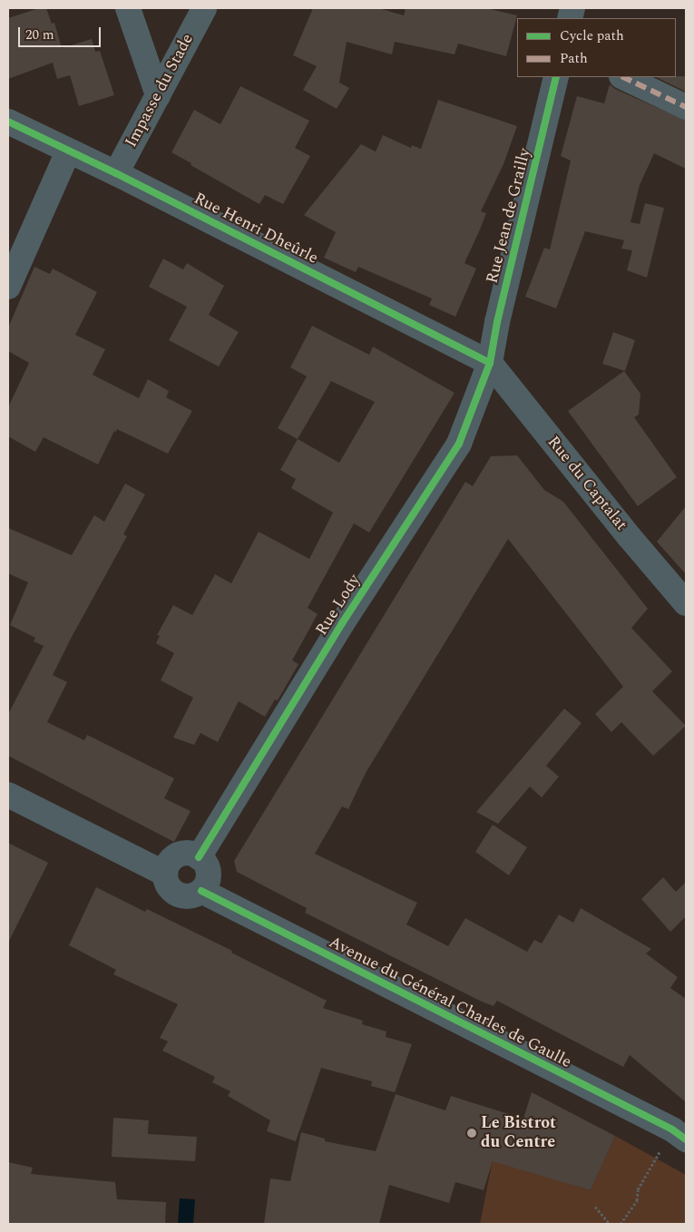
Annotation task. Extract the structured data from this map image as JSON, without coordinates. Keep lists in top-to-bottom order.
{
  "streets": {
    "street": [
      "Impasse du Stade",
      "Rue Jean de Grailly",
      "Rue Henri Dheûrle",
      "Rue du Captalat",
      "Rue Lody",
      "Avenue du Général Charles de Gaulle"
    ]
  },
  "crossings": [
    ["Impasse du Stade", "Rue Henri Dheûrle"],
    ["Rue Jean de Grailly", "Rue Henri Dheûrle"],
    ["Rue Jean de Grailly", "Rue du Captalat"],
    ["Rue Jean de Grailly", "Rue Lody"],
    ["Rue Henri Dheûrle", "Rue du Captalat"],
    ["Rue Henri Dheûrle", "Rue Lody"],
    ["Rue du Captalat", "Rue Lody"],
    ["Rue Lody", "Avenue du Général Charles de Gaulle"]
  ],
  "places": ["Le Bistrot du Centre"],
  "legend": ["Cycle path", "Path"],
  "scale_bar": "20 m"
}
